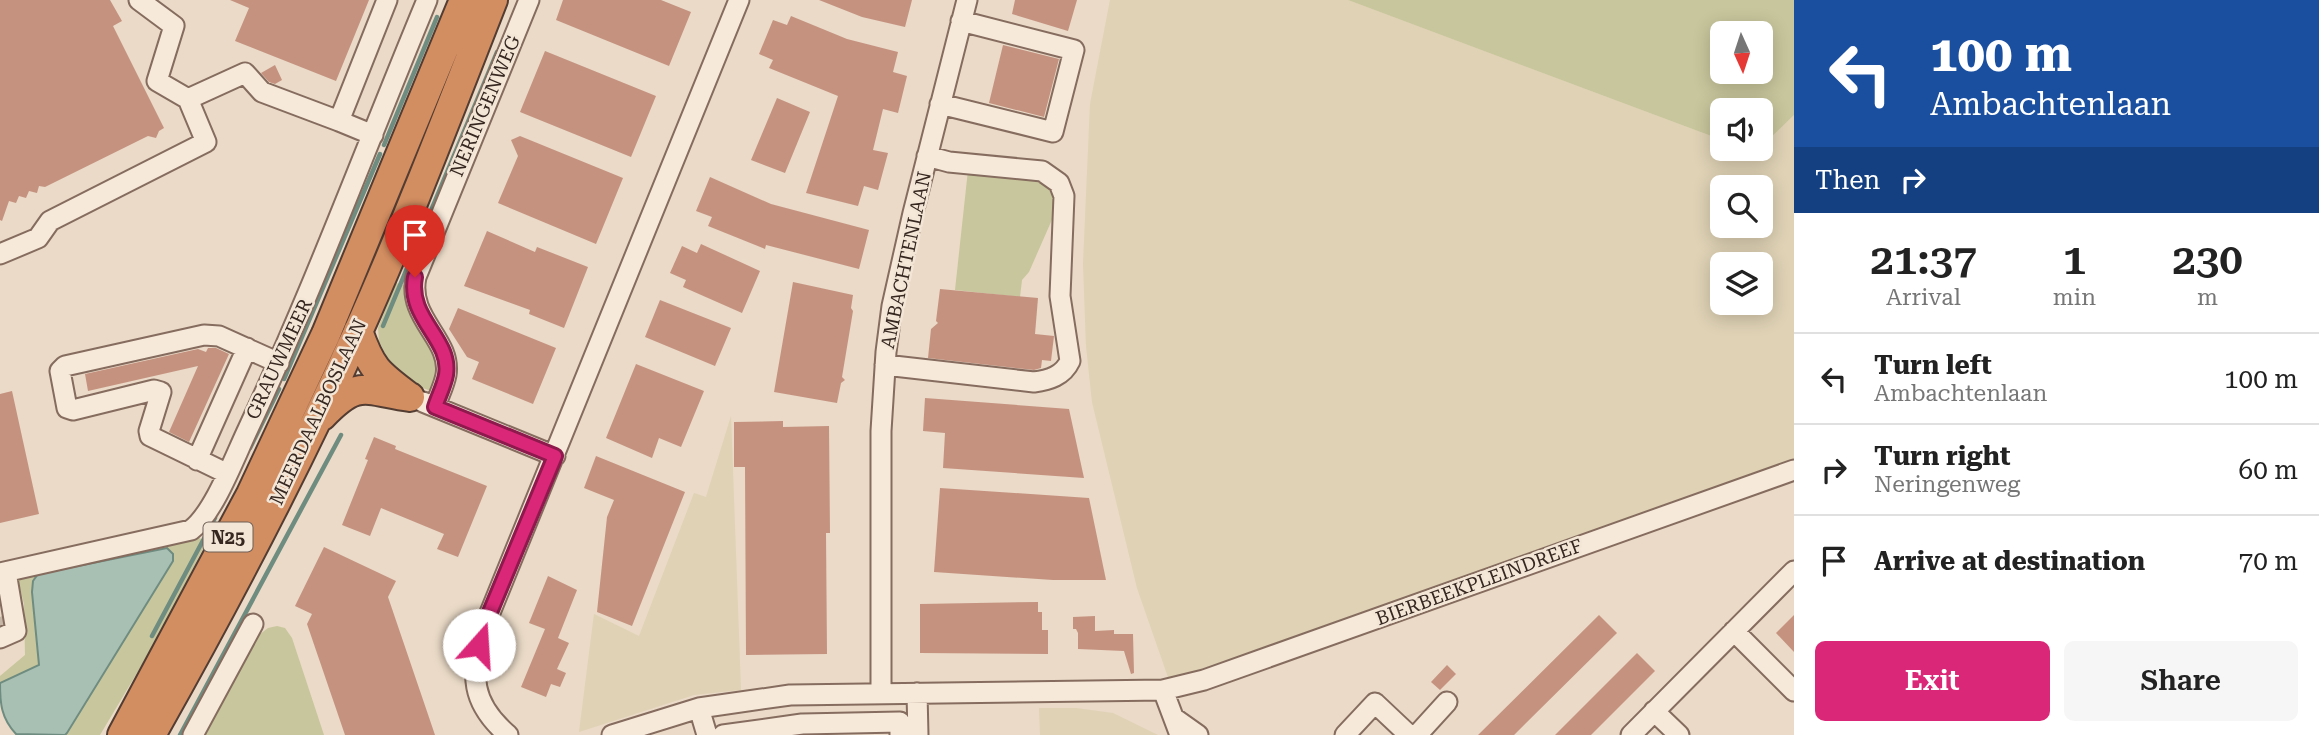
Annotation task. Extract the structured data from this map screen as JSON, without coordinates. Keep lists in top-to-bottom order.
{
  "streets": {
    "highway": ["MEERDAALBOSLAAN", "N25"],
    "street": [
      "NERINGENWEG",
      "AMBACHTENLAAN",
      "GRAUWMEER",
      "BIERBEEKPLEINDREEF"
    ]
  },
  "north": "bottom",
  "page": {
    "turn": ["100 m", "Ambachtenlaan"],
    "then": "Then",
    "eta": [
      "21:37",
      "Arrival",
      "1",
      "min",
      "230",
      "m"
    ],
    "list": [
      {
        "name": "Turn left",
        "note": "Ambachtenlaan",
        "value": "100 m"
      },
      {
        "name": "Turn right",
        "note": "Neringenweg",
        "value": "60 m"
      },
      {
        "name": "Arrive at destination",
        "value": "70 m"
      }
    ],
    "buttons": ["Exit", "Share"]
  }
}
